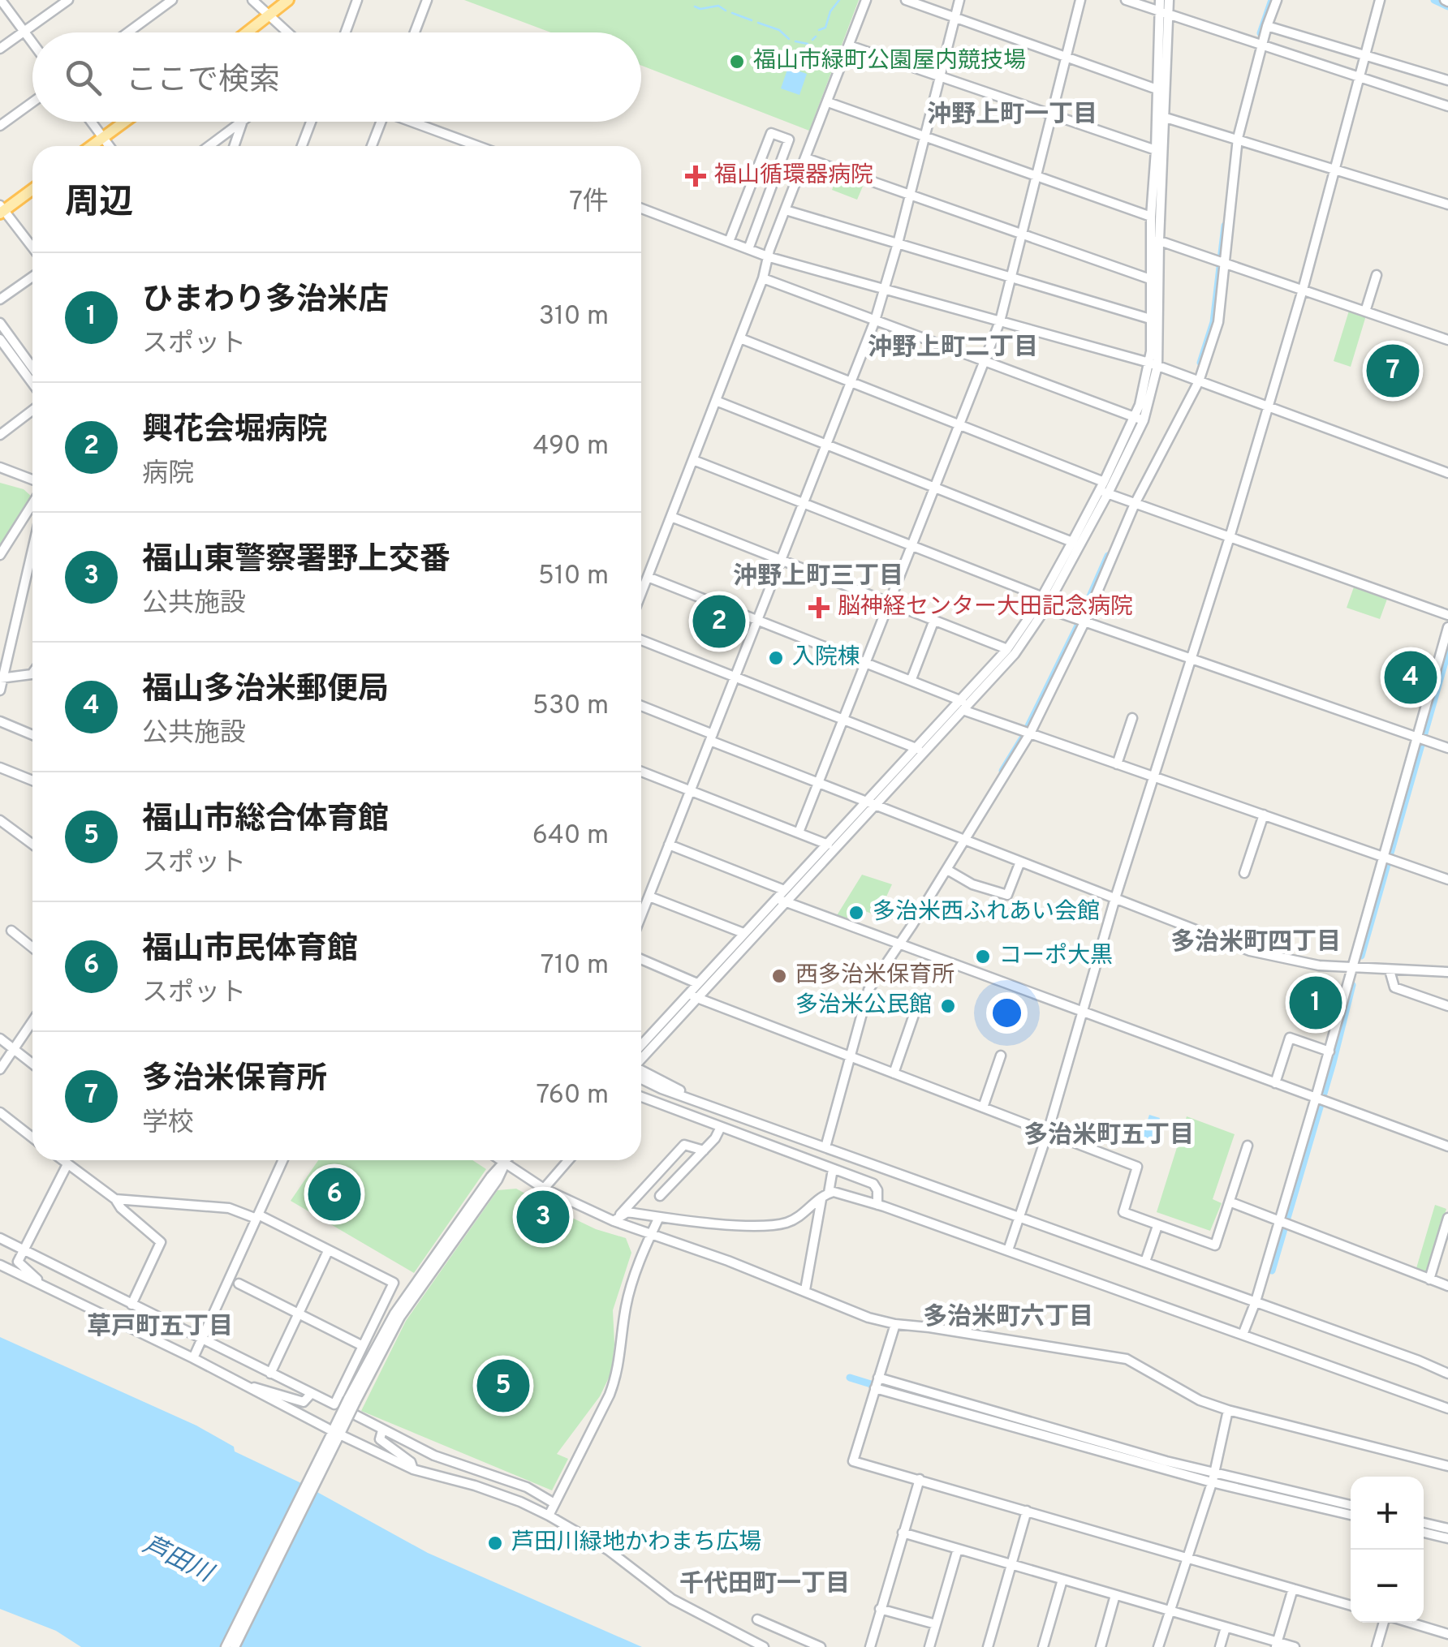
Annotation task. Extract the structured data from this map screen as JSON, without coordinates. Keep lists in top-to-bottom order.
{
  "districts": [
    "沖野上町一丁目",
    "沖野上町二丁目",
    "沖野上町三丁目",
    "多治米町四丁目",
    "多治米町五丁目",
    "多治米町六丁目",
    "草戸町五丁目",
    "千代田町一丁目"
  ],
  "water": ["芦田川"],
  "places": {
    "other": [
      "福山市緑町公園屋内競技場",
      "入院棟",
      "多治米西ふれあい会館",
      "コーポ大黒",
      "西多治米保育所",
      "多治米公民館",
      "芦田川緑地かわまち広場"
    ],
    "health": ["福山循環器病院", "脳神経センター大田記念病院"]
  },
  "page": {
    "search": "ここで検索",
    "heading": ["周辺", "7件"],
    "list": [
      {
        "mark": "1",
        "name": "ひまわり多治米店",
        "note": "スポット",
        "value": "310 m"
      },
      {
        "mark": "2",
        "name": "興花会堀病院",
        "note": "病院",
        "value": "490 m"
      },
      {
        "mark": "3",
        "name": "福山東警察署野上交番",
        "note": "公共施設",
        "value": "510 m"
      },
      {
        "mark": "4",
        "name": "福山多治米郵便局",
        "note": "公共施設",
        "value": "530 m"
      },
      {
        "mark": "5",
        "name": "福山市総合体育館",
        "note": "スポット",
        "value": "640 m"
      },
      {
        "mark": "6",
        "name": "福山市民体育館",
        "note": "スポット",
        "value": "710 m"
      },
      {
        "mark": "7",
        "name": "多治米保育所",
        "note": "学校",
        "value": "760 m"
      }
    ],
    "pins": [
      "7",
      "2",
      "4",
      "1",
      "6",
      "3",
      "5"
    ],
    "map_buttons": ["+", "−"]
  }
}
